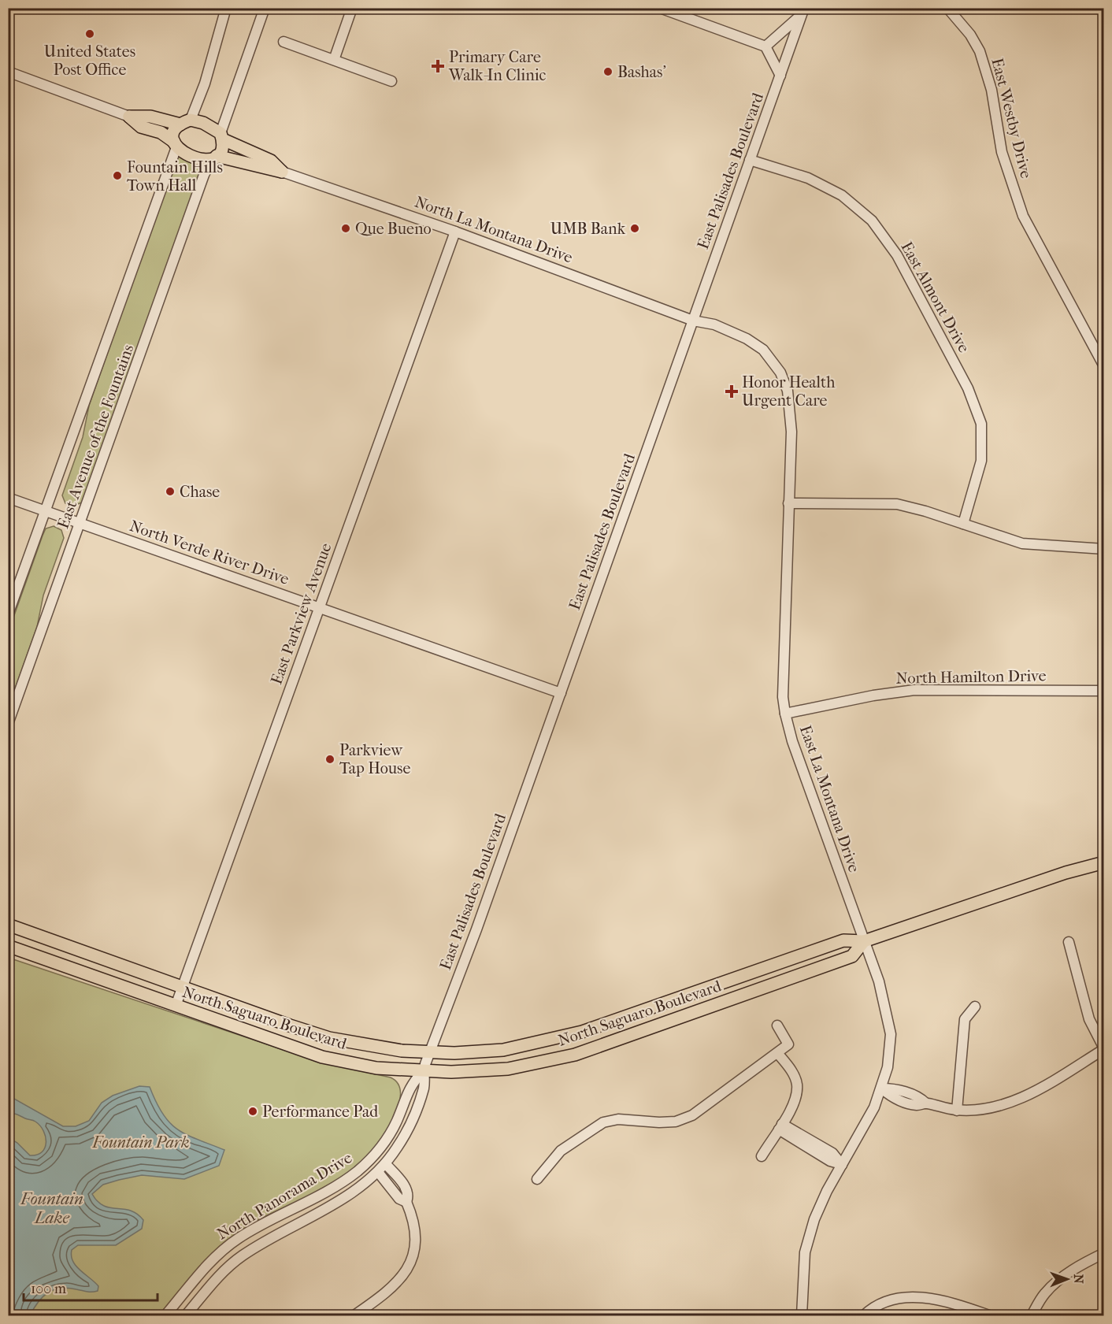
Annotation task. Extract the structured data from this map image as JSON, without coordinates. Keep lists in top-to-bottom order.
{
  "streets": {
    "main road": ["North La Montana Drive", "North Saguaro Boulevard"],
    "street": [
      "East Westby Drive",
      "East Palisades Boulevard",
      "East Almont Drive",
      "East Avenue of the Fountains",
      "North Verde River Drive",
      "East Parkview Avenue",
      "North Hamilton Drive",
      "East La Montana Drive",
      "North Panorama Drive"
    ]
  },
  "crossings": [
    ["East Palisades Boulevard", "North La Montana Drive"],
    ["East Palisades Boulevard", "East Almont Drive"],
    ["East Palisades Boulevard", "North Verde River Drive"],
    ["East Palisades Boulevard", "East La Montana Drive"],
    ["East Palisades Boulevard", "North Saguaro Boulevard"],
    ["East Palisades Boulevard", "North Panorama Drive"],
    ["North La Montana Drive", "East Avenue of the Fountains"],
    ["North La Montana Drive", "East Parkview Avenue"],
    ["North La Montana Drive", "East La Montana Drive"],
    ["East Avenue of the Fountains", "North Verde River Drive"],
    ["North Verde River Drive", "East Parkview Avenue"],
    ["East Parkview Avenue", "North Saguaro Boulevard"],
    ["North Hamilton Drive", "East La Montana Drive"],
    ["East La Montana Drive", "North Saguaro Boulevard"],
    ["North Saguaro Boulevard", "North Panorama Drive"]
  ],
  "water": ["Fountain Lake"],
  "parks": ["Fountain Park"],
  "places": {
    "other": [
      "United States Post Office",
      "Bashas'",
      "Fountain Hills Town Hall",
      "Que Bueno",
      "UMB Bank",
      "Chase",
      "Parkview Tap House",
      "Performance Pad"
    ],
    "health": ["Primary Care Walk-In Clinic", "Honor Health Urgent Care"]
  },
  "scale_bar": "100 m",
  "north": "right"
}
